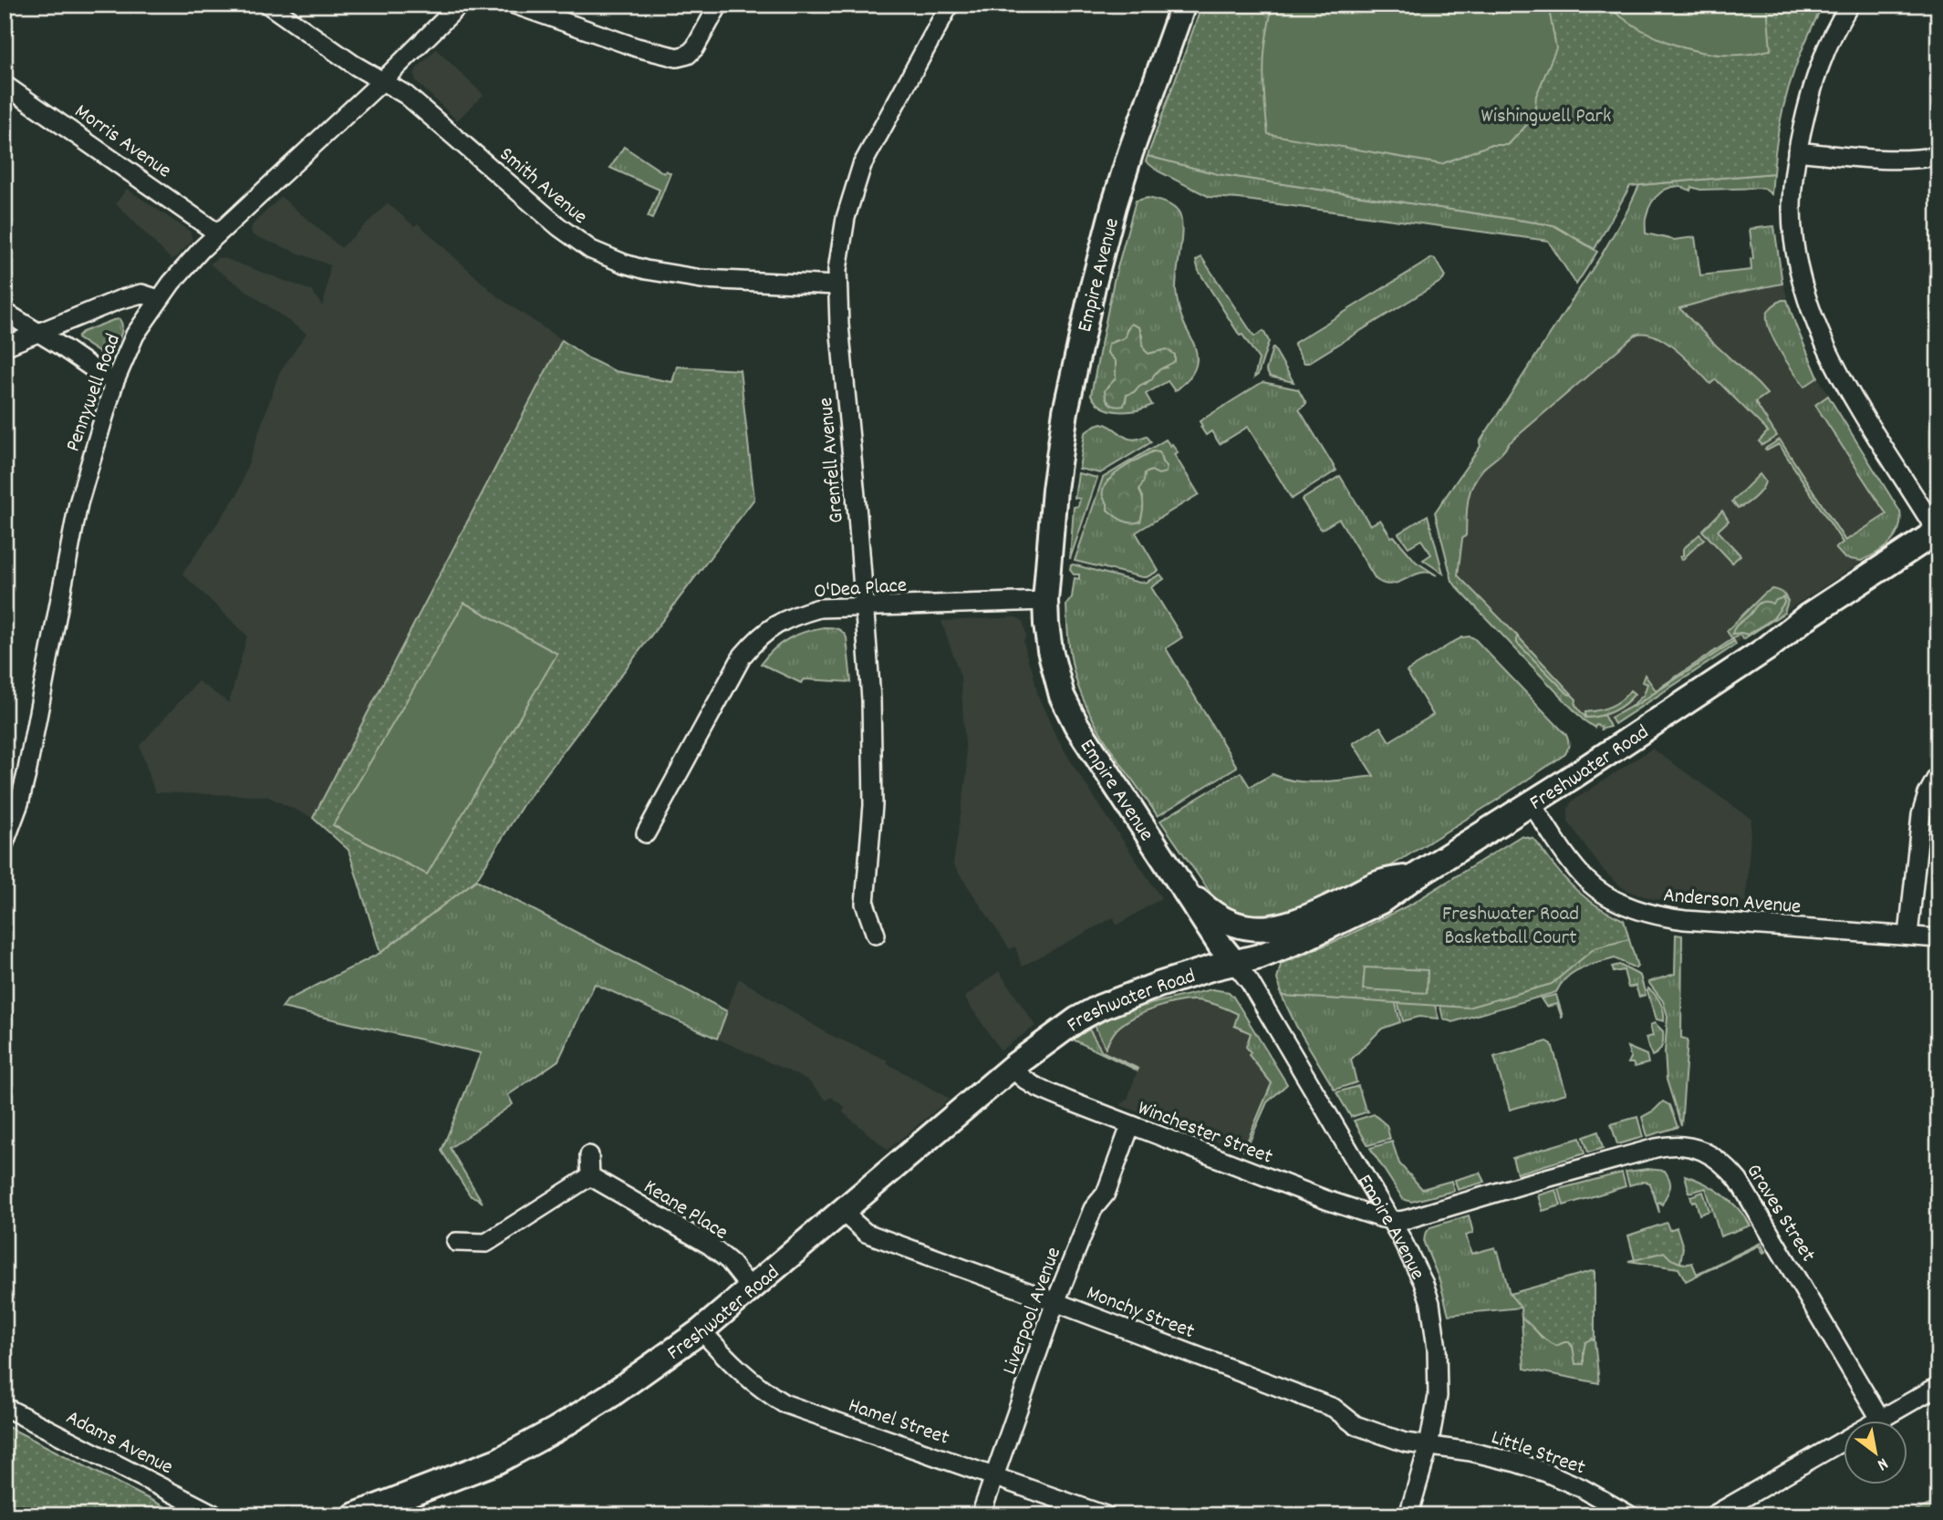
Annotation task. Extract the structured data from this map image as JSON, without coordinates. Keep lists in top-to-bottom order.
{
  "streets": {
    "main road": ["Empire Avenue", "Freshwater Road"],
    "street": [
      "Morris Avenue",
      "Smith Avenue",
      "Pennywell Road",
      "Grenfell Avenue",
      "O'Dea Place",
      "Anderson Avenue",
      "Winchester Street",
      "Keane Place",
      "Graves Street",
      "Liverpool Avenue",
      "Monchy Street",
      "Hamel Street",
      "Adams Avenue",
      "Little Street"
    ]
  },
  "crossings": [
    ["Morris Avenue", "Pennywell Road"],
    ["Smith Avenue", "Pennywell Road"],
    ["Smith Avenue", "Grenfell Avenue"],
    ["Empire Avenue", "O'Dea Place"],
    ["Empire Avenue", "Freshwater Road"],
    ["Empire Avenue", "Winchester Street"],
    ["Empire Avenue", "Graves Street"],
    ["Empire Avenue", "Monchy Street"],
    ["Empire Avenue", "Little Street"],
    ["Grenfell Avenue", "O'Dea Place"],
    ["Freshwater Road", "Anderson Avenue"],
    ["Freshwater Road", "Winchester Street"],
    ["Freshwater Road", "Keane Place"],
    ["Freshwater Road", "Monchy Street"],
    ["Freshwater Road", "Hamel Street"],
    ["Winchester Street", "Graves Street"],
    ["Winchester Street", "Liverpool Avenue"],
    ["Liverpool Avenue", "Monchy Street"],
    ["Liverpool Avenue", "Hamel Street"],
    ["Monchy Street", "Little Street"]
  ],
  "parks": ["Wishingwell Park", "Freshwater Road Basketball Court"],
  "north": "bottom right"
}
